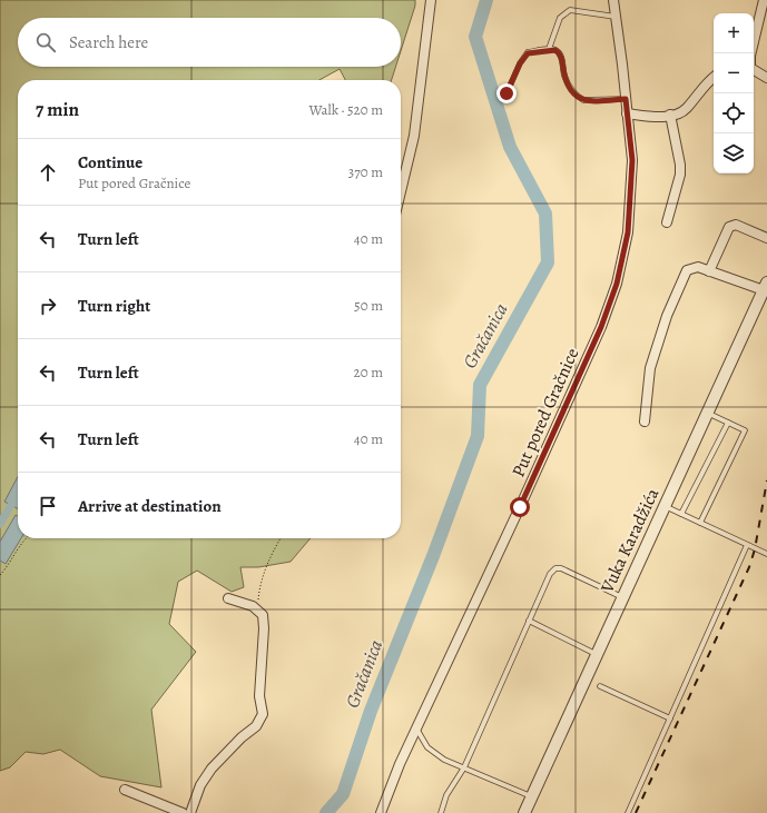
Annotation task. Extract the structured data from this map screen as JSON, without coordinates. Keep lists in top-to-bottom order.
{
  "streets": {
    "street": ["Put pored Gračnice", "Vuka Karadžića"]
  },
  "water": ["Gračanica"],
  "page": {
    "map_buttons": ["+", "−"],
    "search": "Search here",
    "heading": ["7 min", "Walk · 520 m"],
    "list": [
      ["Continue", "Put pored Gračnice", "370 m"],
      ["Turn left", "40 m"],
      ["Turn right", "50 m"],
      ["Turn left", "20 m"],
      ["Turn left", "40 m"],
      "Arrive at destination"
    ]
  }
}
